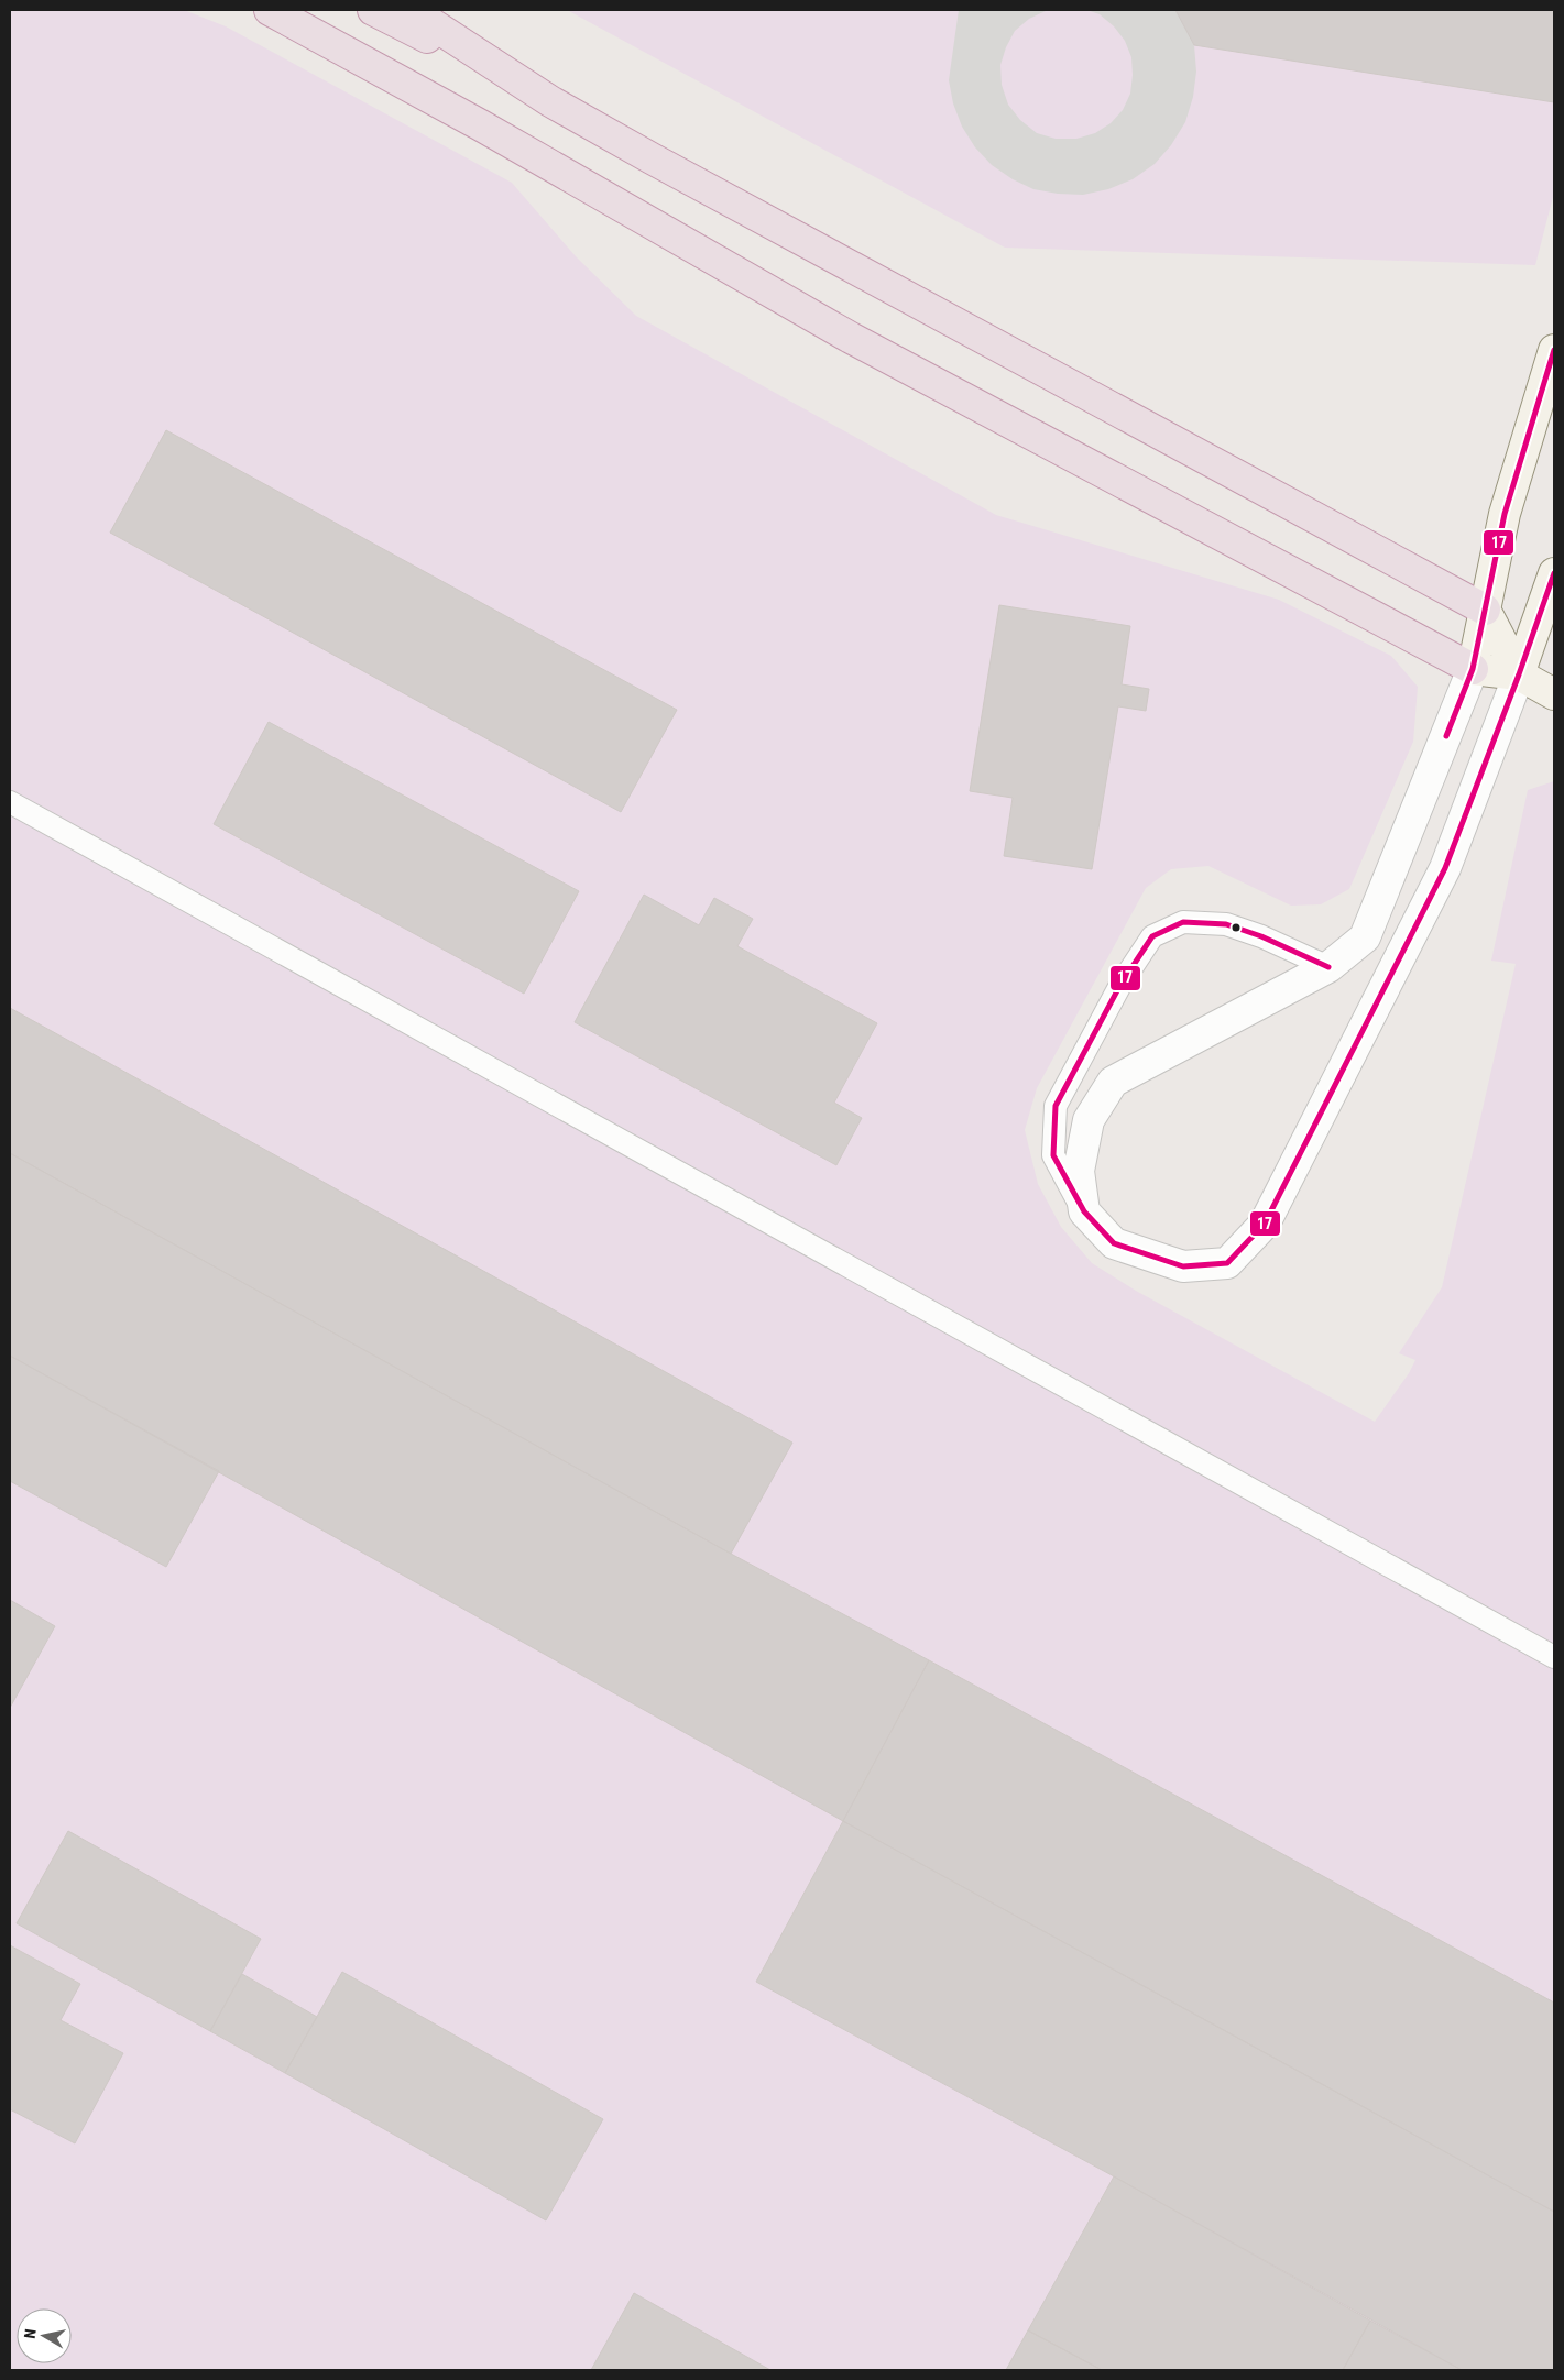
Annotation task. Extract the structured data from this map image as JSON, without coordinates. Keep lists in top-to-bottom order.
{
  "lines": ["transit line 17"],
  "north": "left"
}
